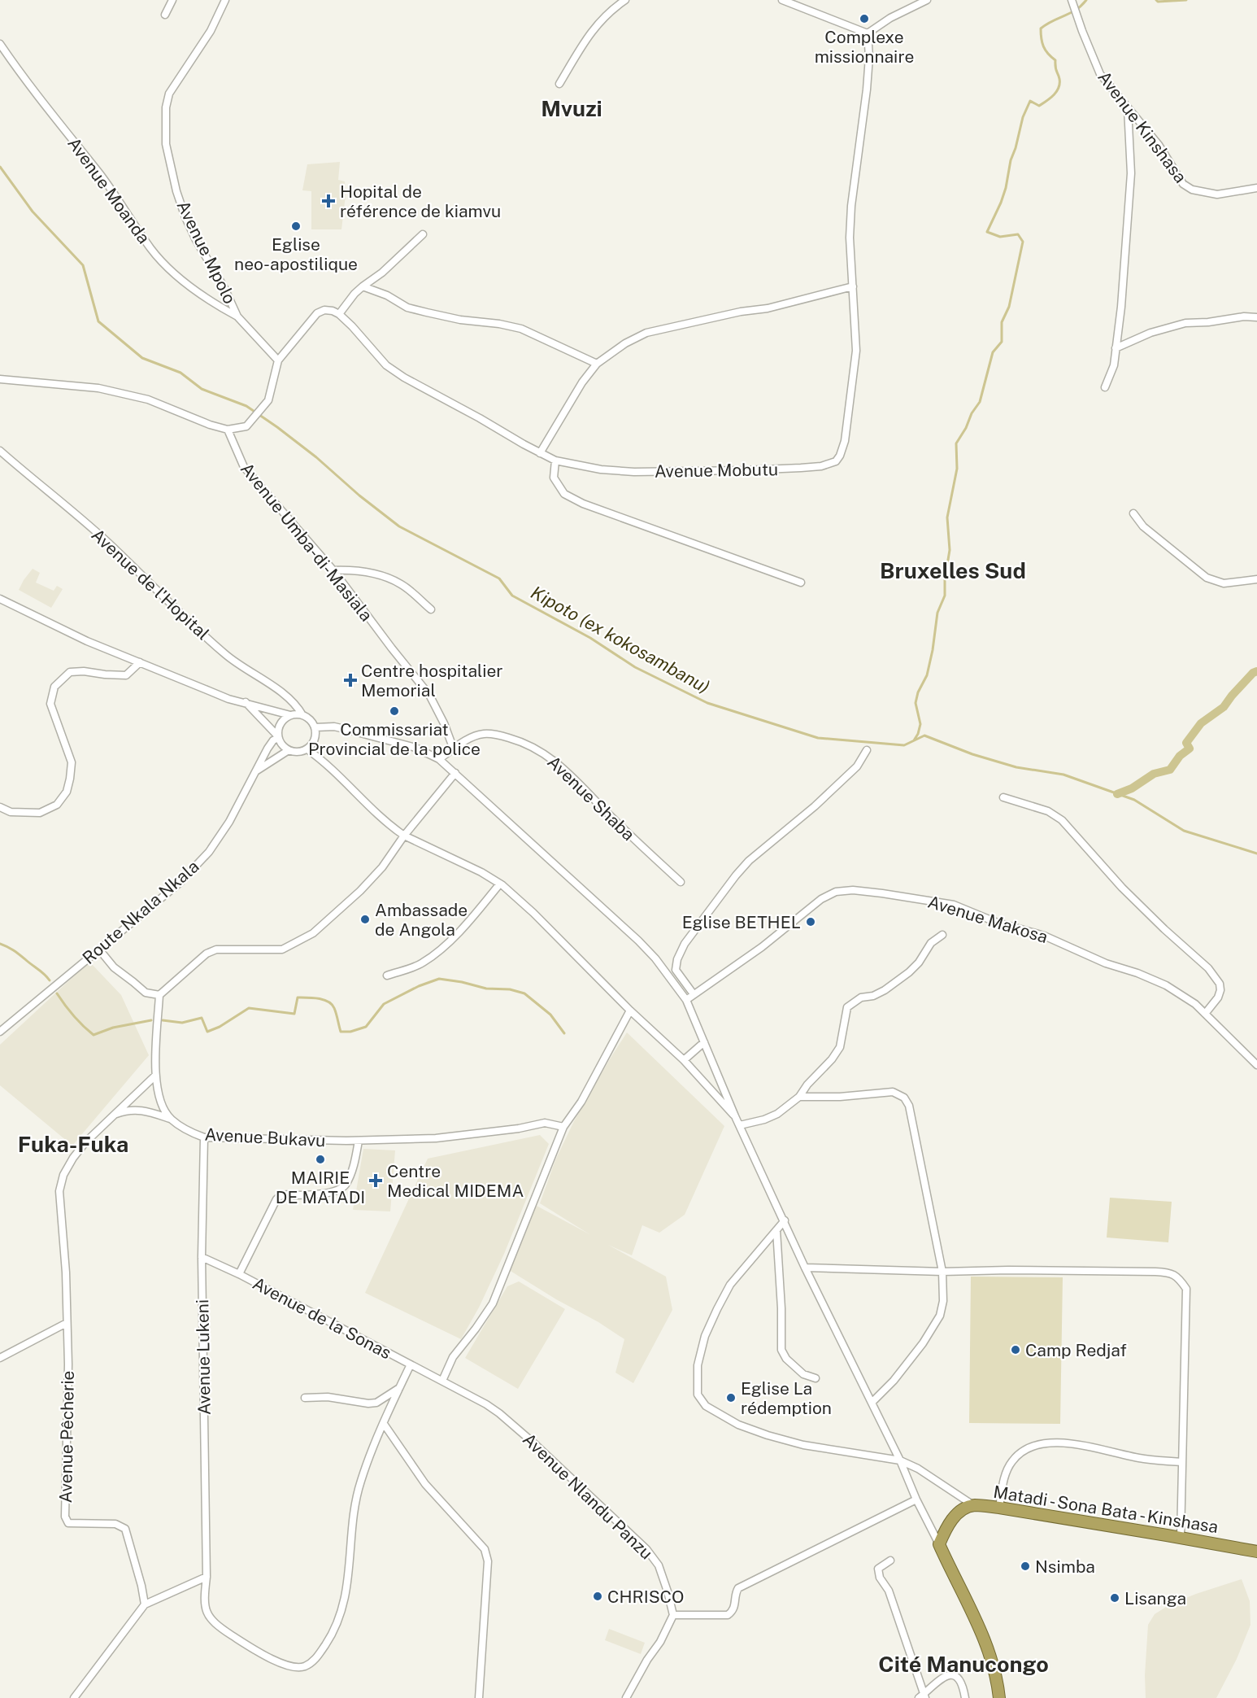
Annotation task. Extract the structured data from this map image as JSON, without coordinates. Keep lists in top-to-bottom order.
{
  "streets": {
    "highway": ["Matadi - Sona Bata - Kinshasa"],
    "street": [
      "Avenue Kinshasa",
      "Avenue Moanda",
      "Avenue Mpolo",
      "Avenue Mobutu",
      "Avenue Umba-di-Masiala",
      "Avenue de l'Hopital",
      "Avenue Shaba",
      "Route Nkala Nkala",
      "Avenue Makosa",
      "Avenue Bukavu",
      "Avenue de la Sonas",
      "Avenue Lukeni",
      "Avenue Pêcherie",
      "Avenue Nlandu Panzu"
    ]
  },
  "crossings": [
    ["Avenue Moanda", "Avenue Mpolo"],
    ["Avenue Umba-di-Masiala", "Avenue Shaba"],
    ["Avenue de l'Hopital", "Route Nkala Nkala"],
    ["Avenue Bukavu", "Avenue Lukeni"],
    ["Avenue Bukavu", "Avenue Pêcherie"],
    ["Avenue de la Sonas", "Avenue Lukeni"],
    ["Avenue de la Sonas", "Avenue Nlandu Panzu"]
  ],
  "districts": [
    "Mvuzi",
    "Bruxelles Sud",
    "Fuka-Fuka",
    "Cité Manucongo"
  ],
  "water": ["Kipoto (ex kokosambanu)"],
  "places": {
    "other": [
      "Complexe missionnaire",
      "Eglise neo-apostilique",
      "Commissariat Provincial de la police",
      "Ambassade de Angola",
      "Eglise BETHEL",
      "MAIRIE DE MATADI",
      "Camp Redjaf",
      "Eglise La rédemption",
      "Nsimba",
      "CHRISCO",
      "Lisanga"
    ],
    "health": ["Hopital de référence de kiamvu", "Centre hospitalier Memorial", "Centre Medical MIDEMA"]
  }
}
